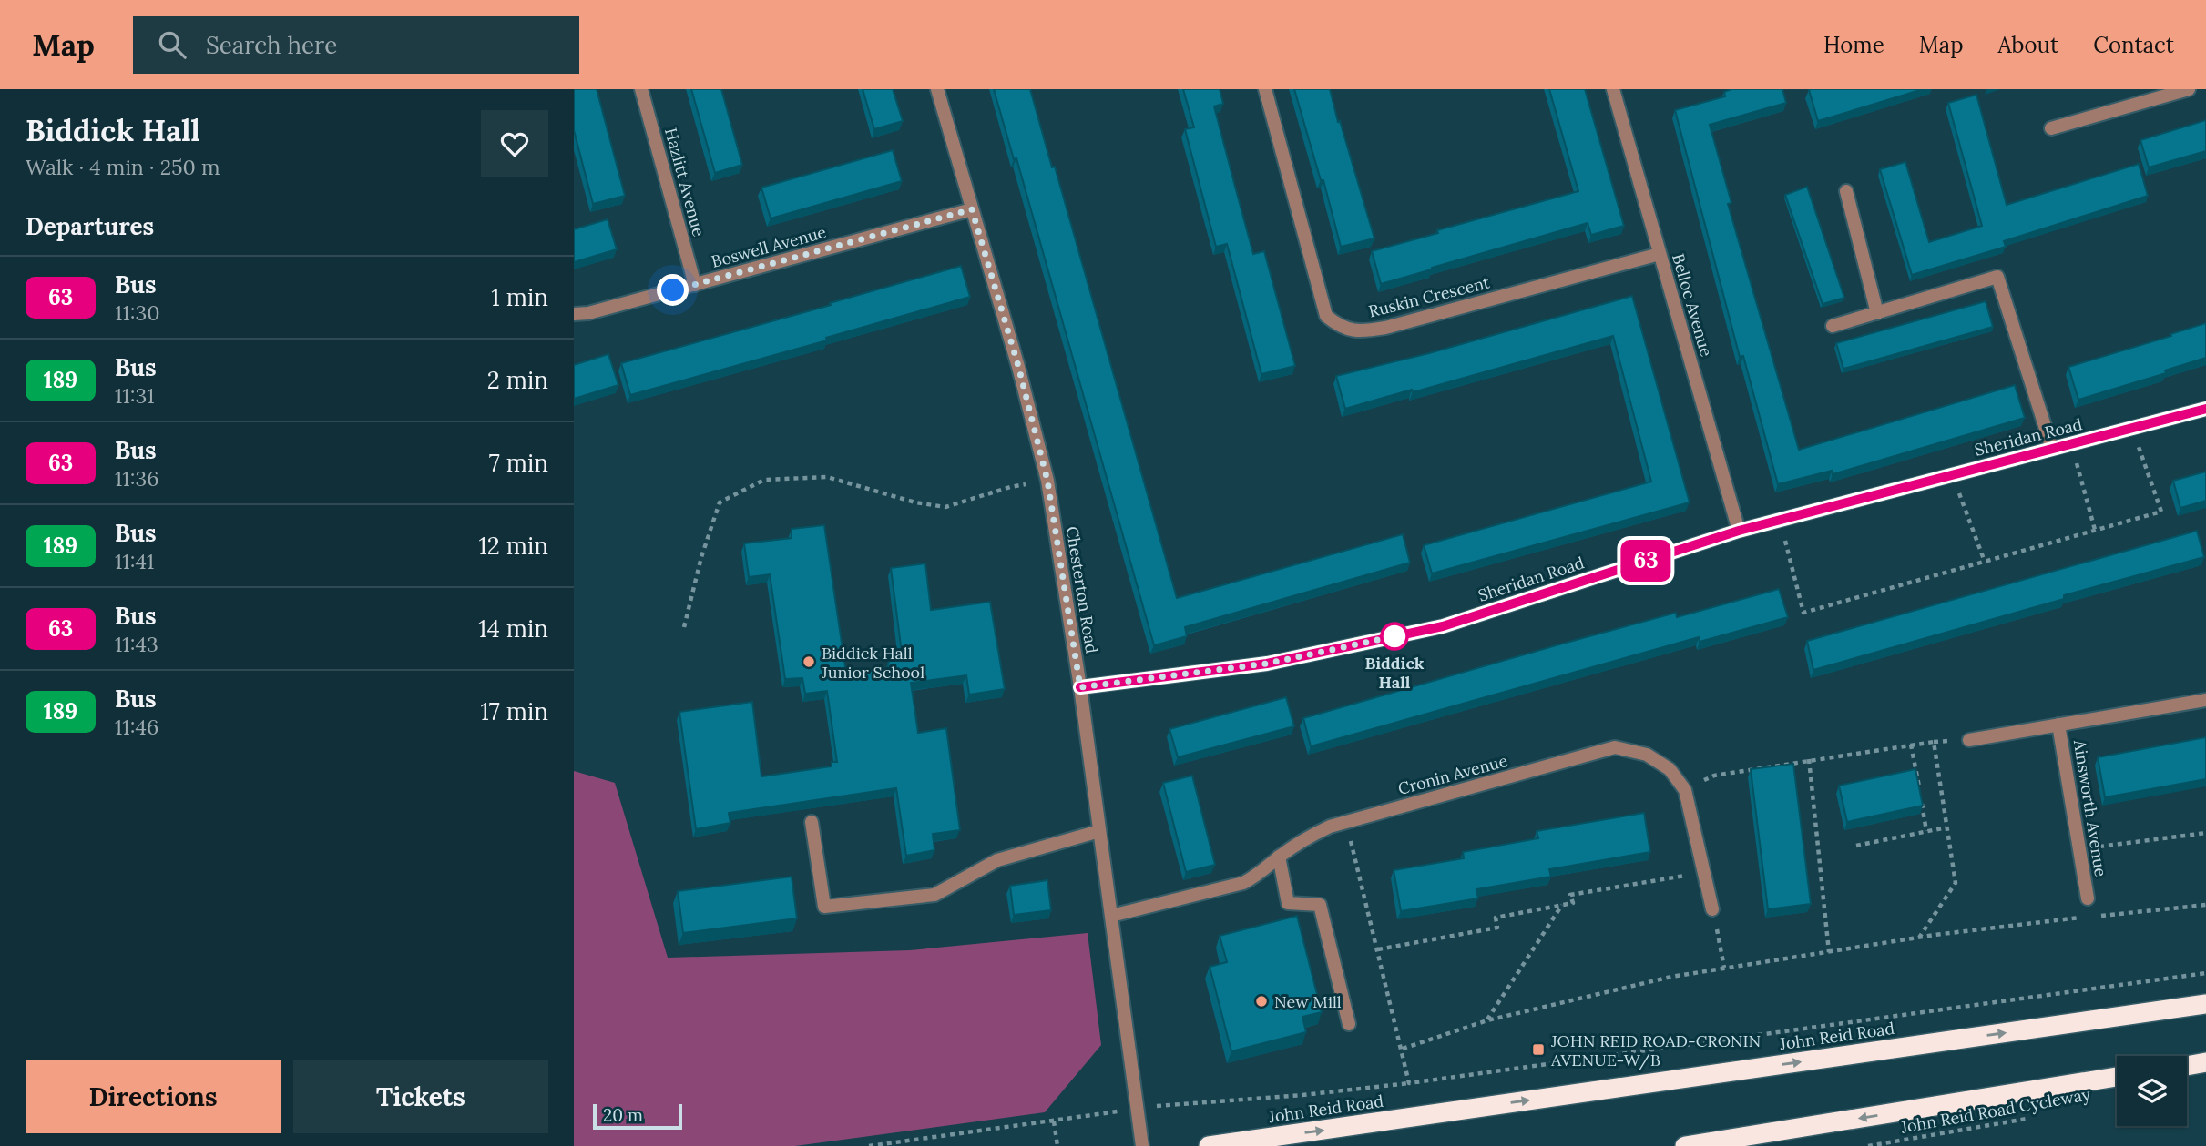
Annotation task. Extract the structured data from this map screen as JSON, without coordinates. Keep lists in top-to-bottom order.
{
  "streets": {
    "highway": ["John Reid Road"],
    "street": [
      "Hazlitt Avenue",
      "Boswell Avenue",
      "Ruskin Crescent",
      "Belloc Avenue",
      "Sheridan Road",
      "Chesterton Road",
      "Cronin Avenue",
      "Ainsworth Avenue"
    ],
    "path": ["John Reid Road Cycleway"]
  },
  "crossings": [
    ["Hazlitt Avenue", "Boswell Avenue"],
    ["Boswell Avenue", "Chesterton Road"],
    ["Ruskin Crescent", "Belloc Avenue"],
    ["Belloc Avenue", "Sheridan Road"],
    ["Sheridan Road", "Chesterton Road"],
    ["Chesterton Road", "Cronin Avenue"]
  ],
  "places": {
    "other": ["Biddick Hall", "Biddick Hall Junior School", "New Mill"],
    "transit": ["JOHN REID ROAD-CRONIN AVENUE-W/B"]
  },
  "lines": ["bus line 63"],
  "scale_bar": "20 m",
  "page": {
    "header": "Map",
    "search": "Search here",
    "nav": [
      "Home",
      "Map",
      "About",
      "Contact"
    ],
    "heading": [
      ["Biddick Hall", "Walk · 4 min · 250 m"],
      "Departures"
    ],
    "on_map": "63",
    "list": [
      {
        "mark": "63",
        "name": "Bus",
        "note": "11:30",
        "value": "1 min"
      },
      {
        "mark": "189",
        "name": "Bus",
        "note": "11:31",
        "value": "2 min"
      },
      {
        "mark": "63",
        "name": "Bus",
        "note": "11:36",
        "value": "7 min"
      },
      {
        "mark": "189",
        "name": "Bus",
        "note": "11:41",
        "value": "12 min"
      },
      {
        "mark": "63",
        "name": "Bus",
        "note": "11:43",
        "value": "14 min"
      },
      {
        "mark": "189",
        "name": "Bus",
        "note": "11:46",
        "value": "17 min"
      }
    ],
    "buttons": ["Directions", "Tickets"],
    "scale": "20 m"
  }
}
